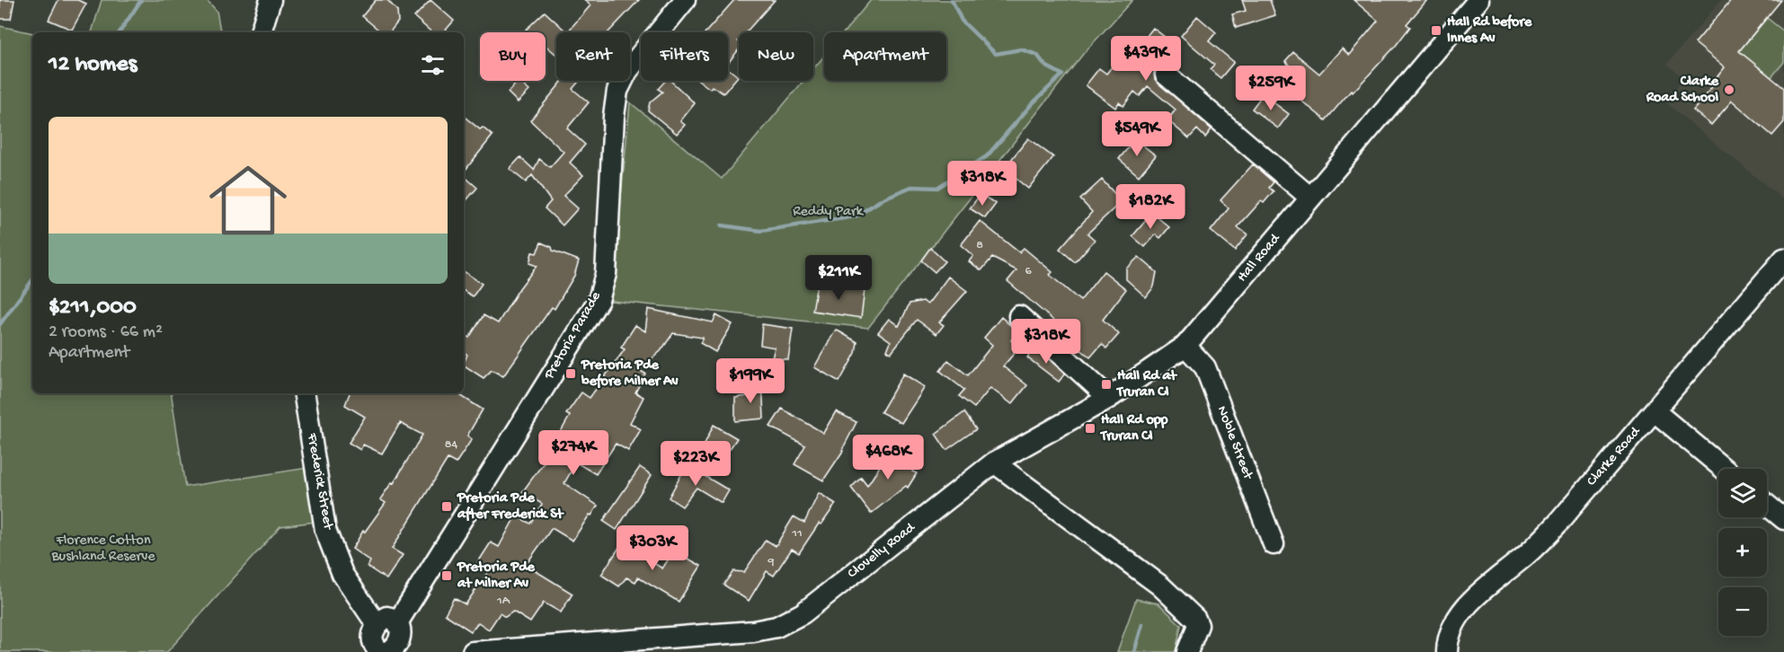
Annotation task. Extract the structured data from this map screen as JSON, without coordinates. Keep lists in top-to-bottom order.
{
  "streets": {
    "street": [
      "Hall Road",
      "Pretoria Parade",
      "Noble Street",
      "Clarke Road",
      "Frederick Street",
      "Clovelly Road"
    ]
  },
  "crossings": [
    ["Hall Road", "Noble Street"],
    ["Hall Road", "Clovelly Road"],
    ["Pretoria Parade", "Frederick Street"]
  ],
  "parks": ["Reddy Park", "Florence Cotton Bushland Reserve"],
  "places": {
    "transit": [
      "Hall Rd before Innes Av",
      "Pretoria Pde before Milner Av",
      "Hall Rd at Truran Cl",
      "Hall Rd opp Truran Cl",
      "Pretoria Pde after Frederick St",
      "Pretoria Pde at Milner Av"
    ],
    "other": ["Clarke Road School"]
  },
  "house_numbers": [
    "8",
    "6",
    "84",
    "11",
    "9",
    "1A"
  ],
  "page": {
    "chip": [
      "Buy",
      "Rent",
      "Filters",
      "New",
      "Apartment"
    ],
    "heading": "12 homes",
    "price": [
      "$439K",
      "$259K",
      "$549K",
      "$318K",
      "$182K",
      "$211K",
      "$318K",
      "$199K",
      "$274K",
      "$468K",
      "$223K",
      "$303K"
    ],
    "list": [
      {
        "name": "$211,000",
        "note": "2 rooms · 66 m² · Apartment"
      }
    ],
    "map_buttons": ["+", "−"]
  }
}
